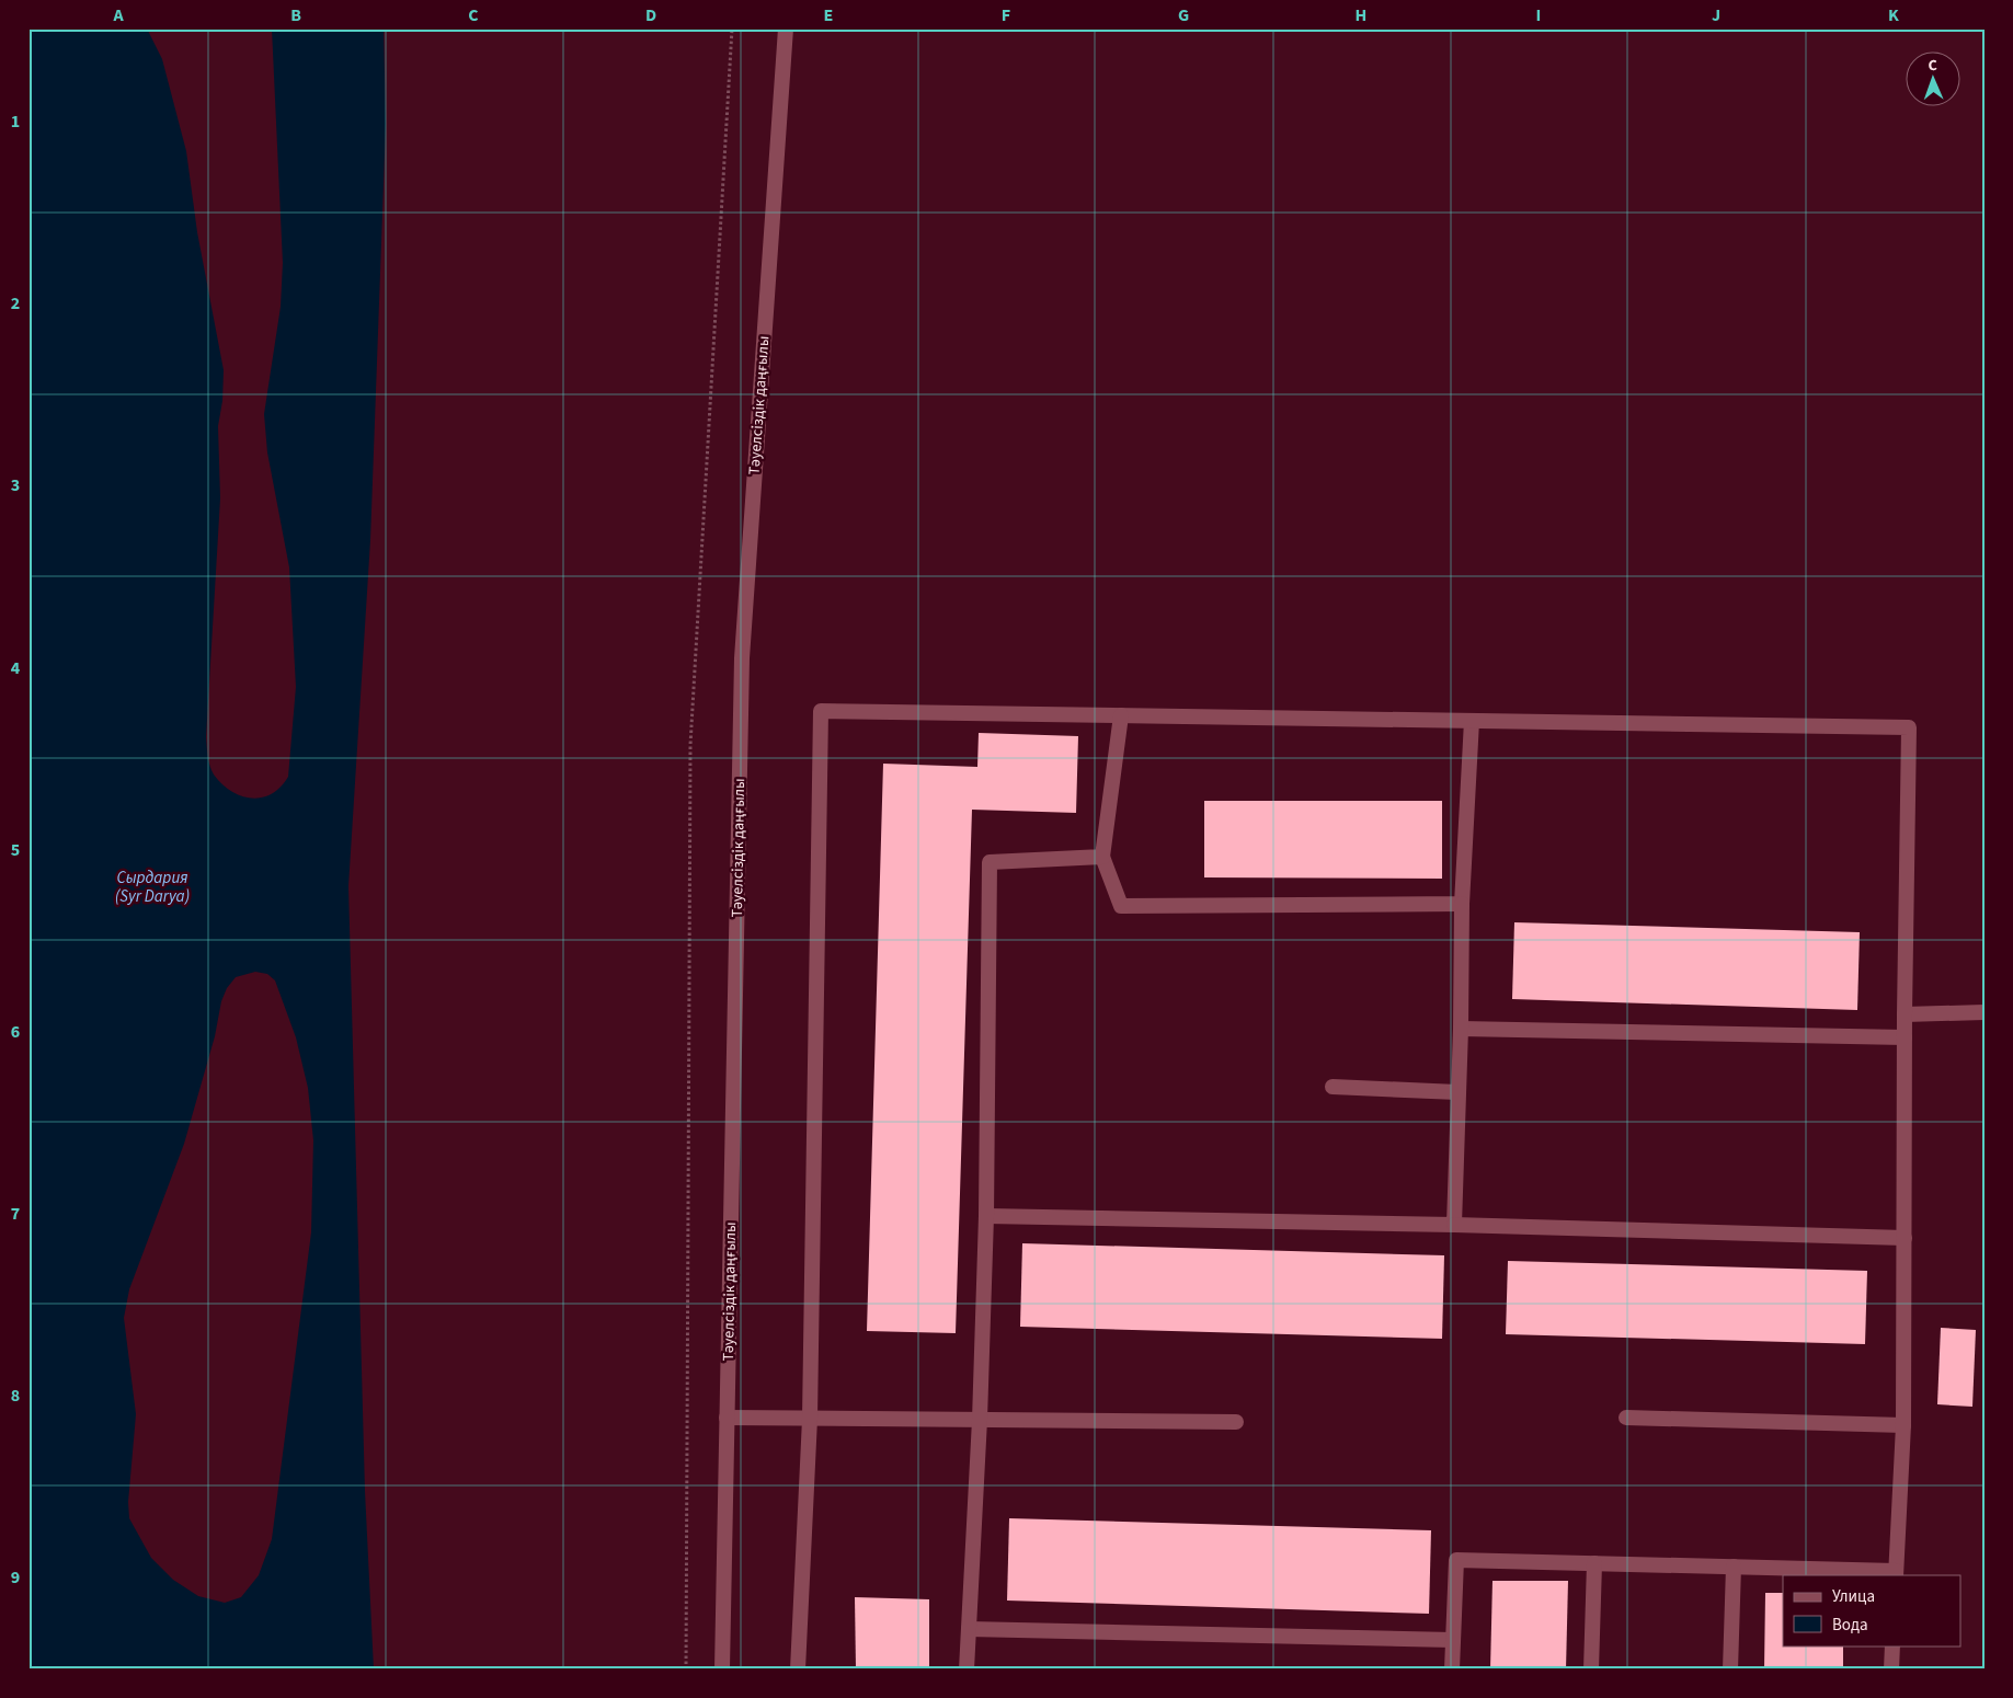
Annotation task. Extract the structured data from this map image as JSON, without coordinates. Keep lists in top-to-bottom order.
{
  "streets": {
    "street": ["Тәуелсіздік даңғылы"]
  },
  "water": ["Сырдария (Syr Darya)"],
  "legend": ["Улица", "Вода"],
  "north": "top",
  "grid": {
    "columns": [
      "A",
      "B",
      "C",
      "D",
      "E",
      "F",
      "G",
      "H",
      "I",
      "J",
      "K"
    ],
    "rows": [
      "1",
      "2",
      "3",
      "4",
      "5",
      "6",
      "7",
      "8",
      "9"
    ]
  }
}
